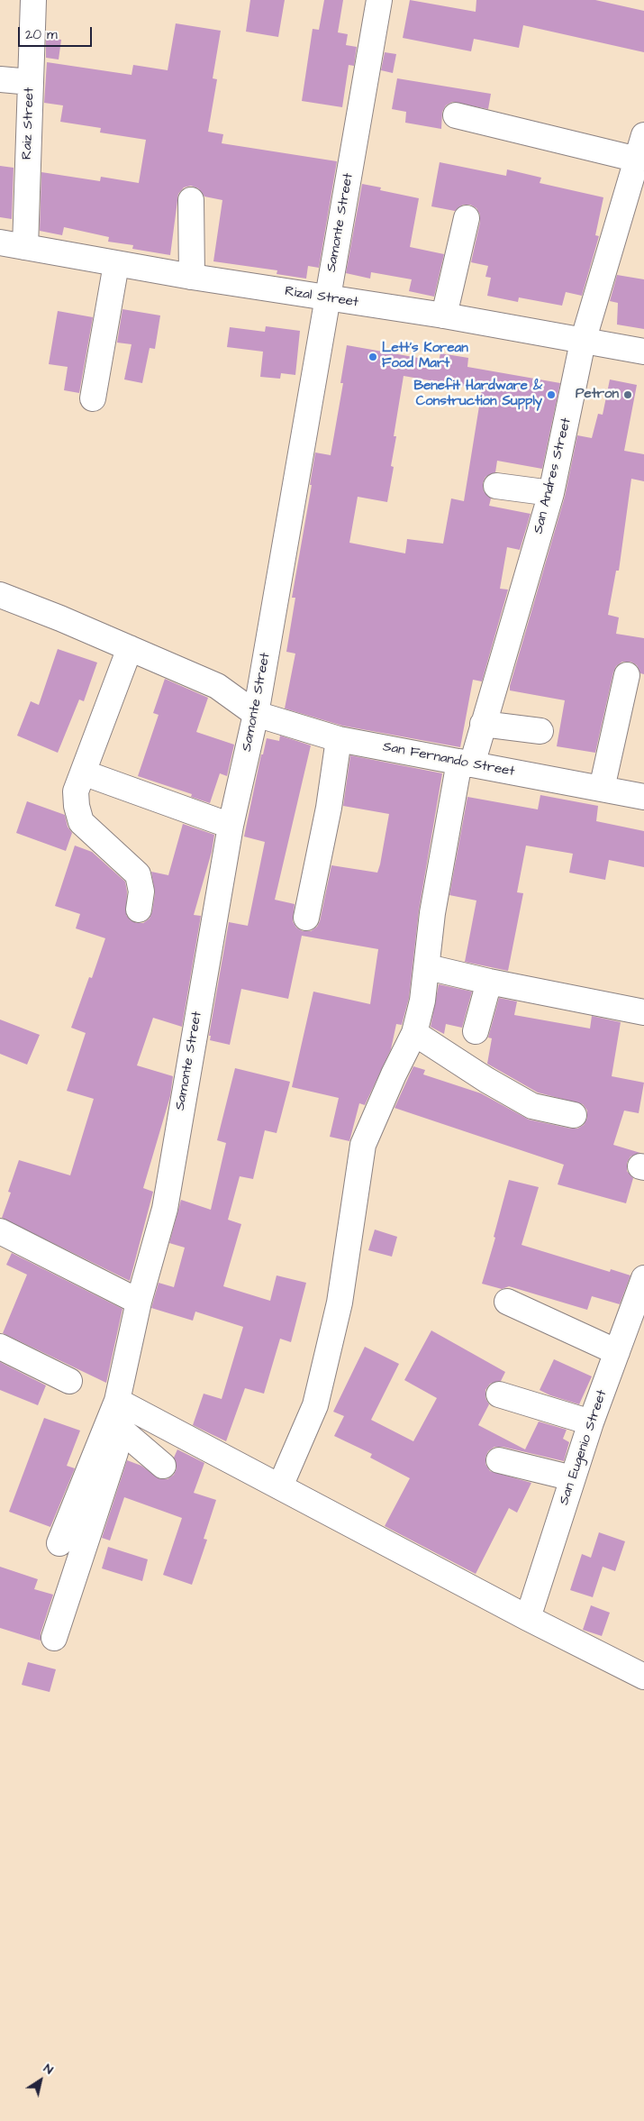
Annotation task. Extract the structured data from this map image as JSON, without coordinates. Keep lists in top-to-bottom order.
{
  "streets": {
    "street": [
      "Raiz Street",
      "Samonte Street",
      "Rizal Street",
      "San Andres Street",
      "San Fernando Street",
      "San Eugenio Street"
    ]
  },
  "crossings": [
    ["Raiz Street", "Rizal Street"],
    ["Samonte Street", "Rizal Street"],
    ["Samonte Street", "San Fernando Street"],
    ["Rizal Street", "San Andres Street"],
    ["San Andres Street", "San Fernando Street"]
  ],
  "places": ["Lett's Korean Food Mart", "Benefit Hardware & Construction Supply", "Petron"],
  "scale_bar": "20 m",
  "north": "top right"
}
